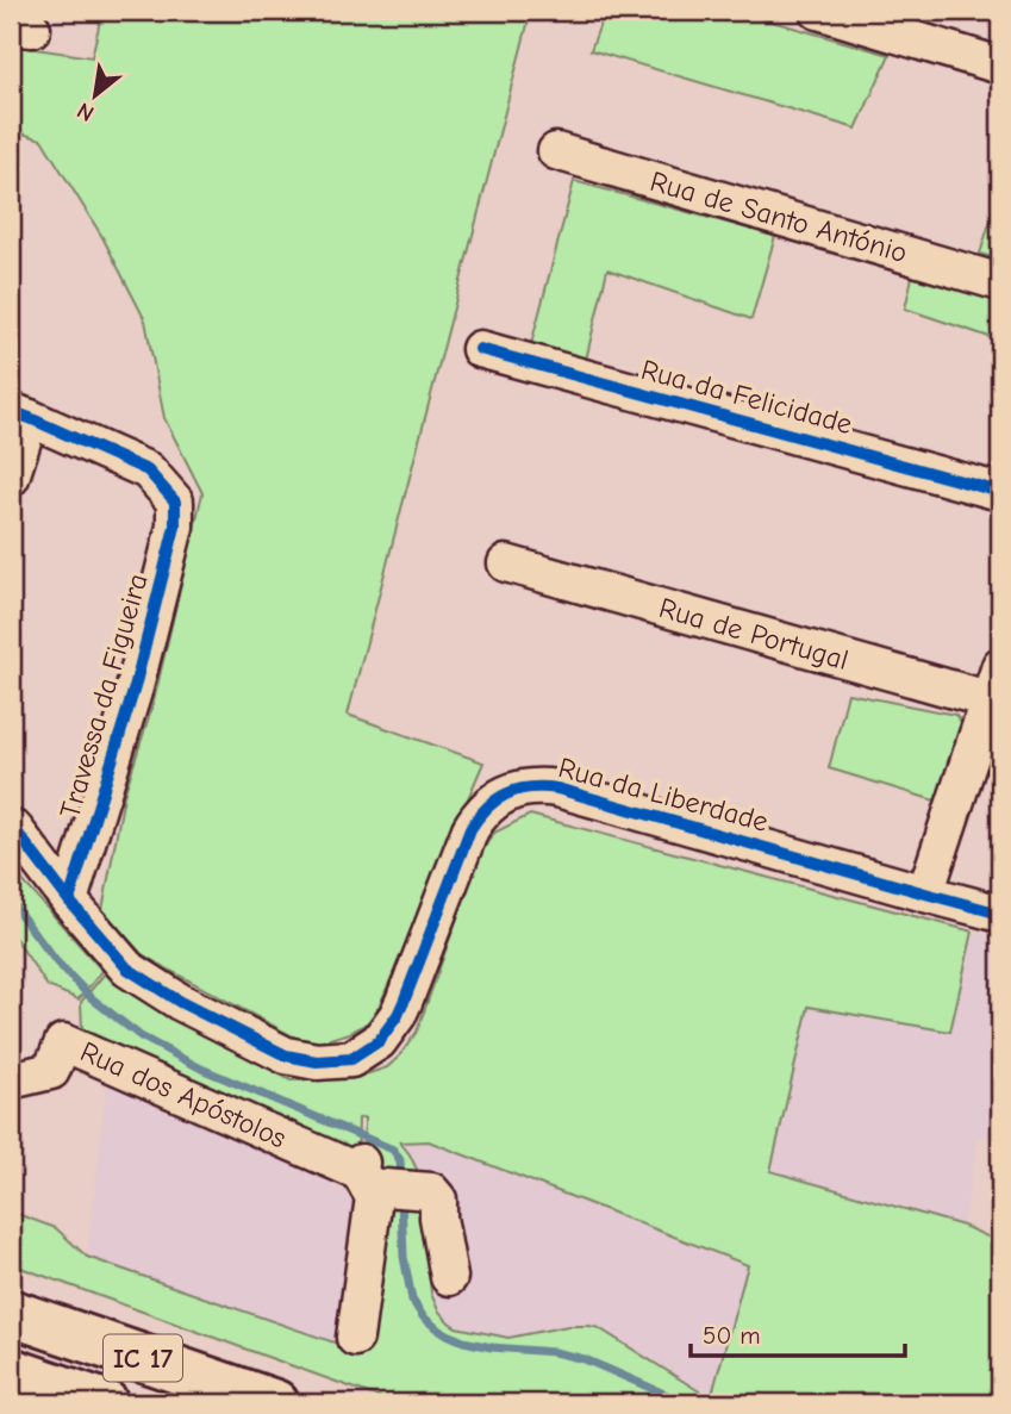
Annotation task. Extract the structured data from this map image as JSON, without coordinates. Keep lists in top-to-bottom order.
{
  "streets": {
    "highway": ["IC 17"],
    "street": [
      "Rua de Santo António",
      "Rua da Felicidade",
      "Rua de Portugal",
      "Travessa da Figueira",
      "Rua da Liberdade",
      "Rua dos Apóstolos"
    ]
  },
  "crossings": [
    ["Travessa da Figueira", "Rua da Liberdade"]
  ],
  "scale_bar": "50 m",
  "north": "bottom left"
}
